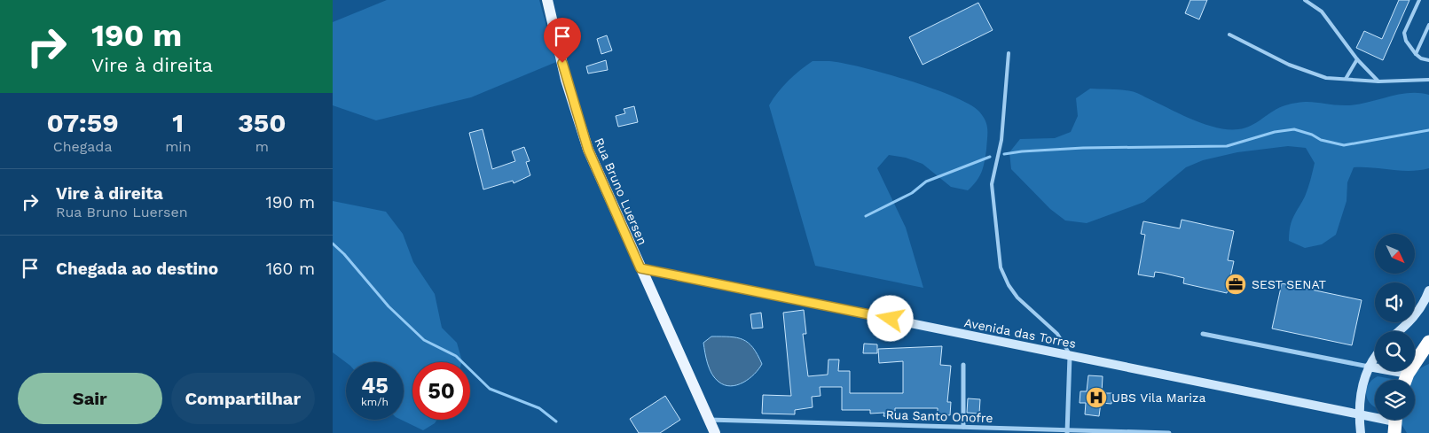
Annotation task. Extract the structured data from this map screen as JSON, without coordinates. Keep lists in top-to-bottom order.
{
  "streets": {
    "main road": ["Rua Bruno Luersen", "Avenida das Torres"],
    "street": ["Rua Santo Onofre"]
  },
  "crossings": [
    ["Rua Bruno Luersen", "Avenida das Torres"],
    ["Rua Bruno Luersen", "Rua Santo Onofre"]
  ],
  "places": {
    "office": ["SEST SENAT"],
    "hospital": ["UBS Vila Mariza"]
  },
  "north": "bottom right",
  "page": {
    "turn": ["190 m", "Vire à direita"],
    "eta": [
      "07:59",
      "Chegada",
      "1",
      "min",
      "350",
      "m"
    ],
    "list": [
      {
        "name": "Vire à direita",
        "note": "Rua Bruno Luersen",
        "value": "190 m"
      },
      {
        "name": "Chegada ao destino",
        "value": "160 m"
      }
    ],
    "speed": "45 km/h",
    "limit": "50",
    "buttons": ["Sair", "Compartilhar"]
  }
}
